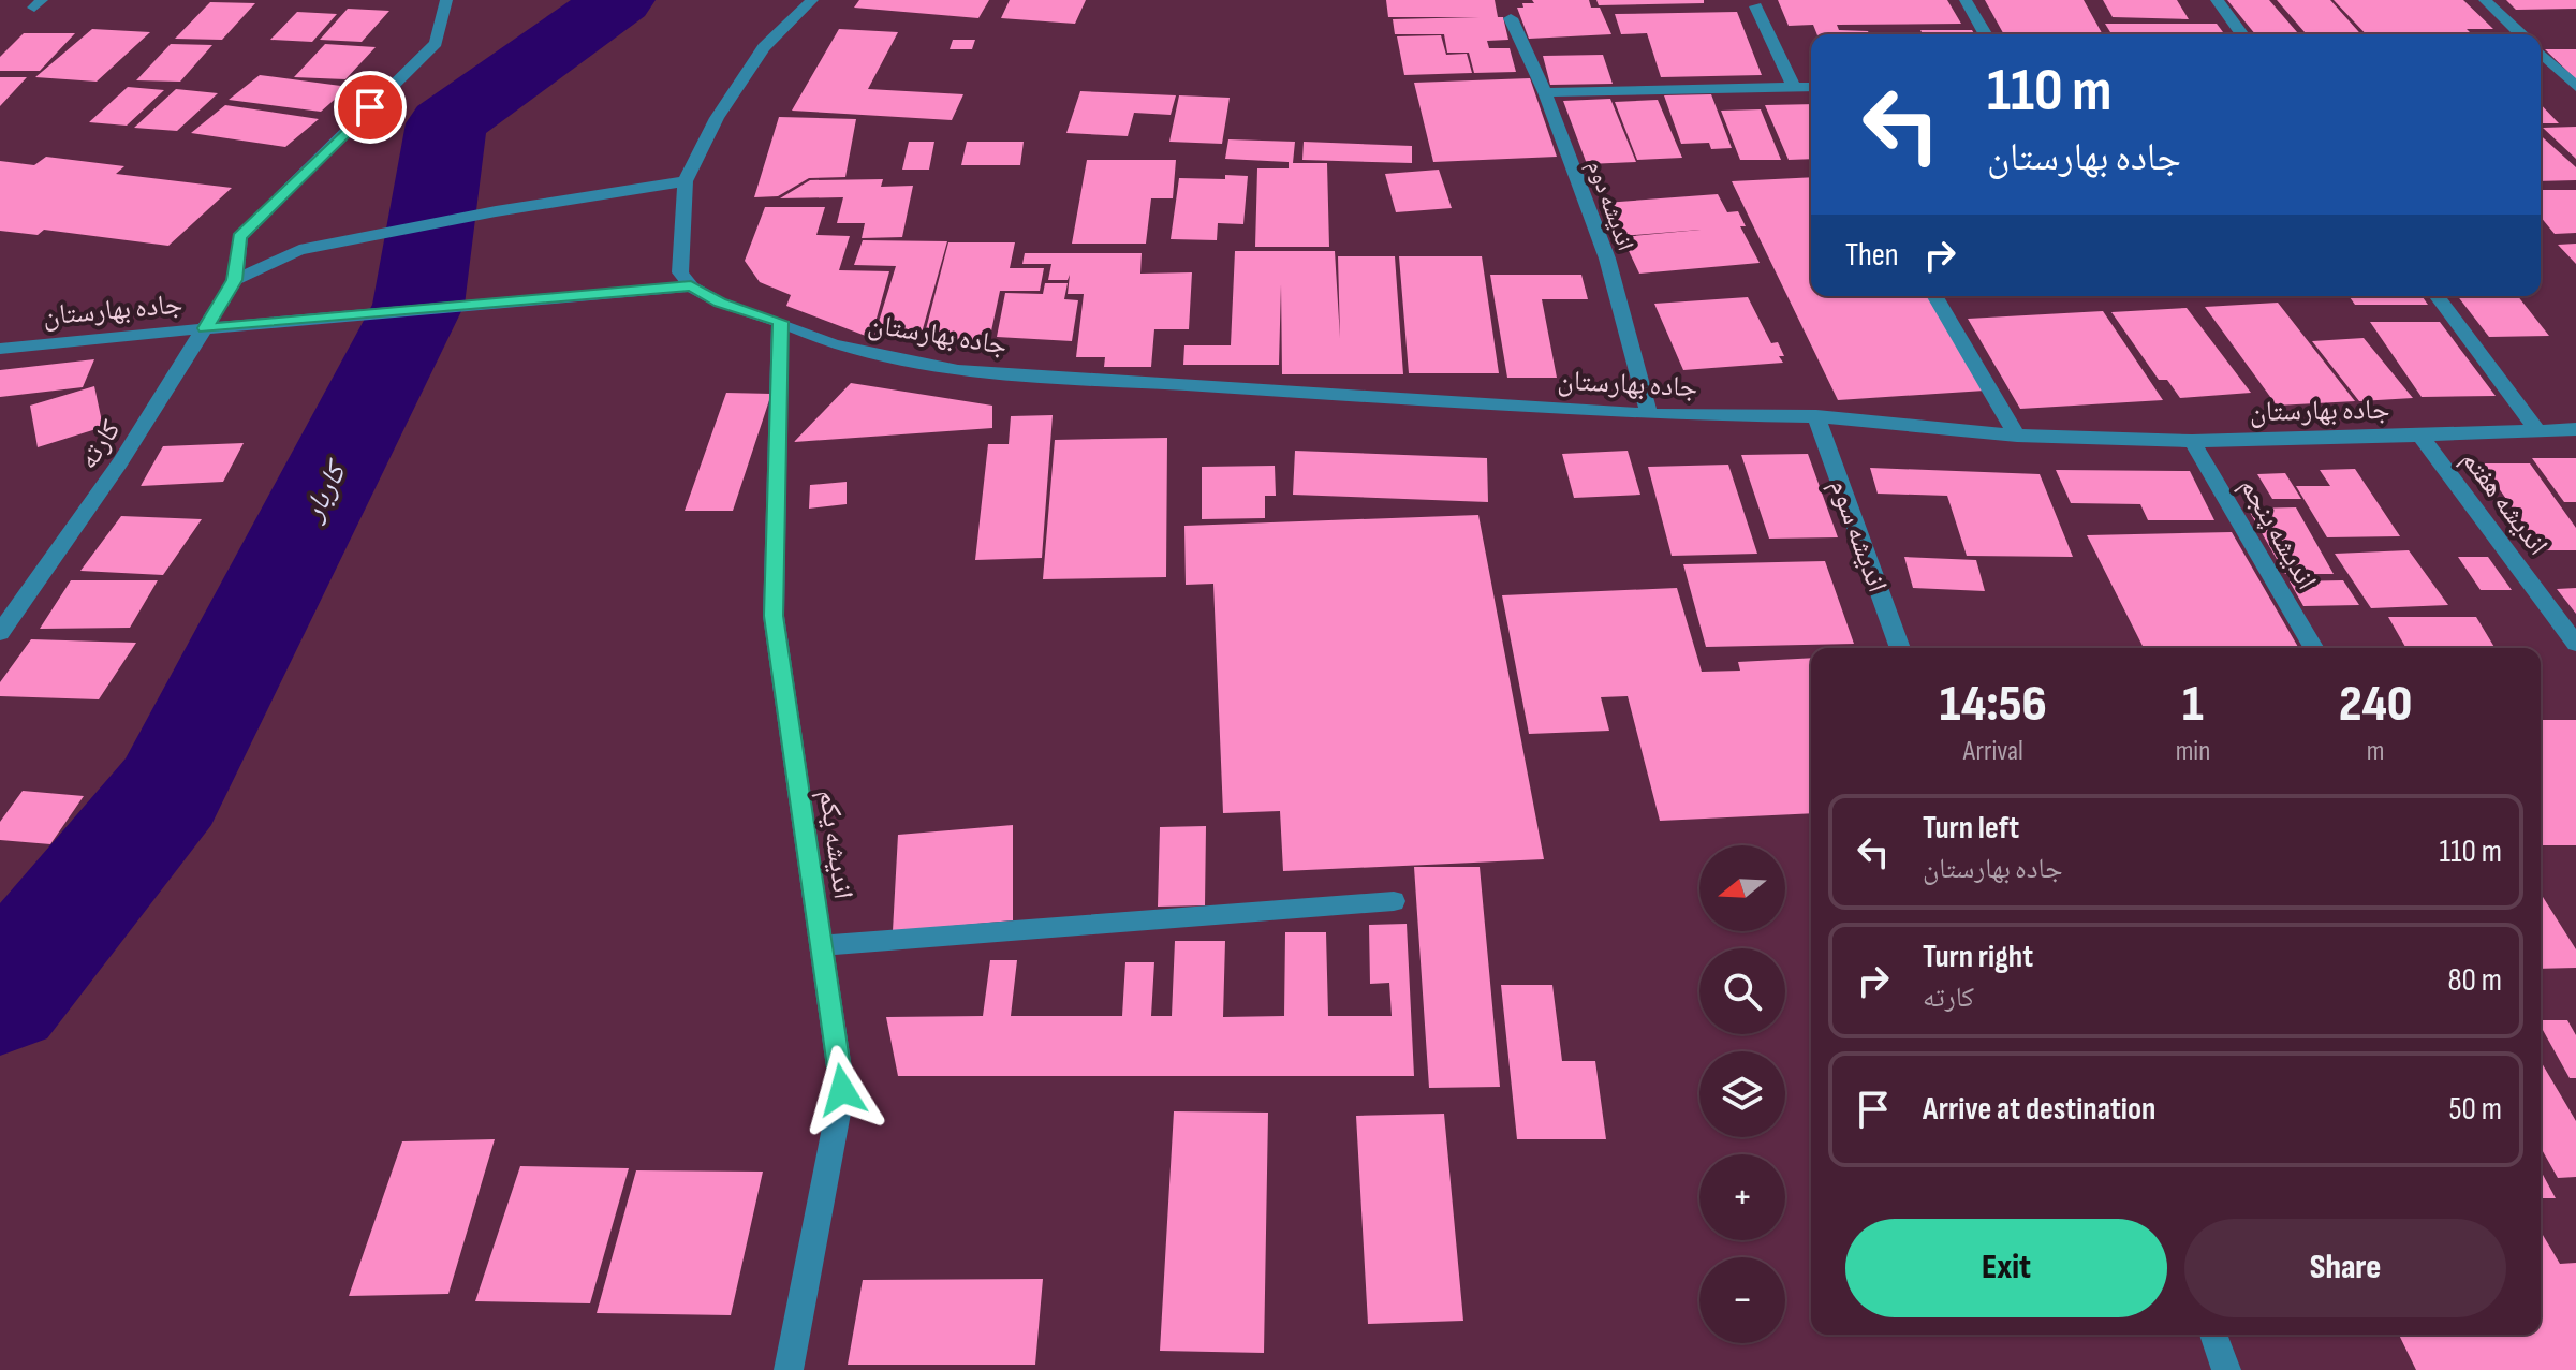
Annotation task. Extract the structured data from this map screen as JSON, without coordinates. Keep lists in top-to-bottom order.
{
  "streets": {
    "street": [
      "اندیشه دوم",
      "جاده بهارستان",
      "کارته",
      "اندیشه هفتم",
      "اندیشه پنجم",
      "اندیشه سوم",
      "اندیشه یکم"
    ]
  },
  "crossings": [
    ["اندیشه دوم", "جاده بهارستان"],
    ["جاده بهارستان", "کارته"],
    ["جاده بهارستان", "اندیشه هفتم"],
    ["جاده بهارستان", "اندیشه پنجم"],
    ["جاده بهارستان", "اندیشه سوم"],
    ["جاده بهارستان", "اندیشه یکم"]
  ],
  "water": ["کاربار"],
  "north": "left",
  "page": {
    "turn": ["110 m", "جاده بهارستان"],
    "then": "Then",
    "eta": [
      "14:56",
      "Arrival",
      "1",
      "min",
      "240",
      "m"
    ],
    "list": [
      {
        "name": "Turn left",
        "note": "جاده بهارستان",
        "value": "110 m"
      },
      {
        "name": "Turn right",
        "note": "کارته",
        "value": "80 m"
      },
      {
        "name": "Arrive at destination",
        "value": "50 m"
      }
    ],
    "map_buttons": ["+", "−"],
    "buttons": ["Exit", "Share"]
  }
}
